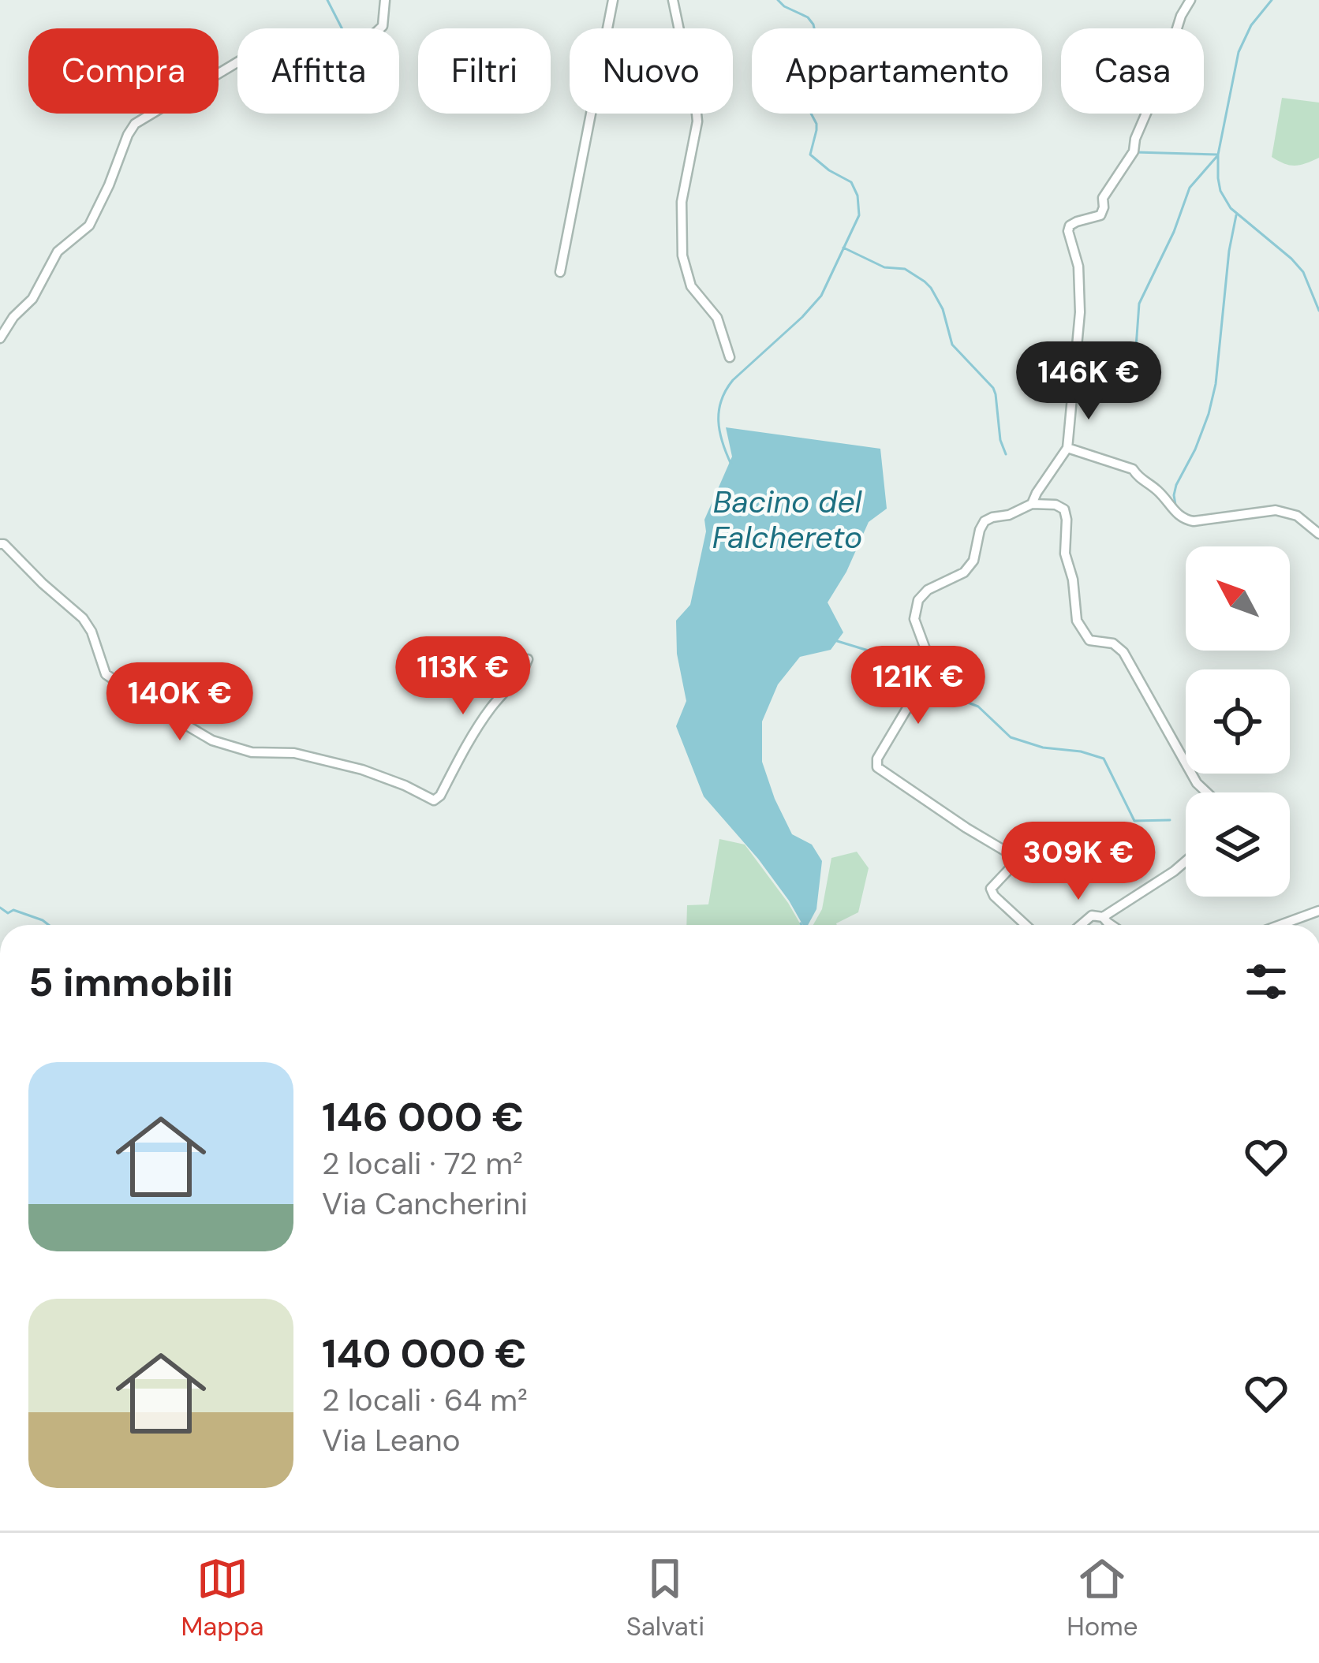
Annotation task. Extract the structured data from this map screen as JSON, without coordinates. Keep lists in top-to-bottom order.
{
  "water": ["Bacino del Falchereto"],
  "north": "top left",
  "page": {
    "chip": [
      "Compra",
      "Affitta",
      "Filtri",
      "Nuovo",
      "Appartamento",
      "Casa"
    ],
    "price": [
      "146K €",
      "113K €",
      "121K €",
      "140K €",
      "309K €"
    ],
    "heading": "5 immobili",
    "list": [
      {
        "name": "146 000 €",
        "note": "2 locali · 72 m² · Via Cancherini"
      },
      {
        "name": "140 000 €",
        "note": "2 locali · 64 m² · Via Leano"
      }
    ],
    "tabs": ["Mappa", "Salvati", "Home"]
  }
}
